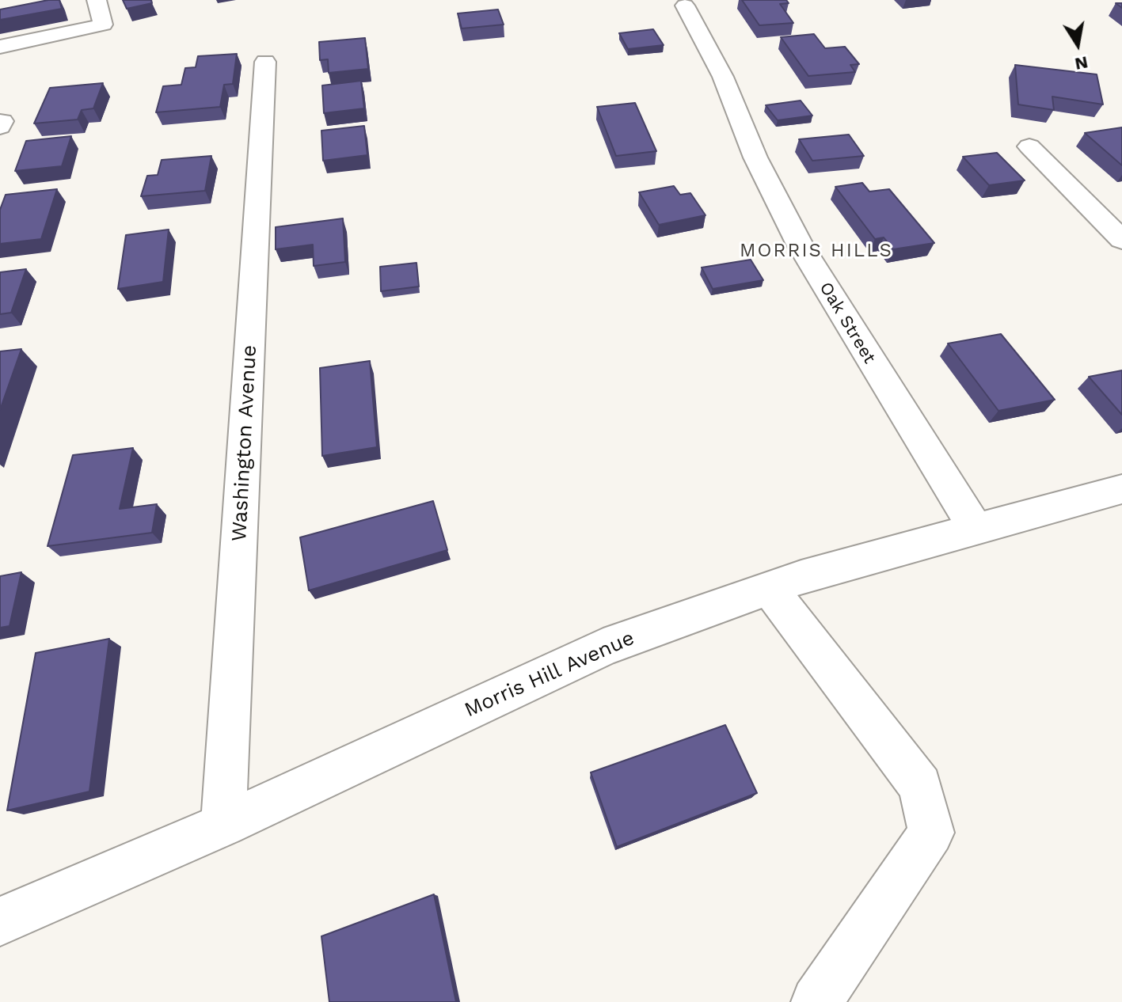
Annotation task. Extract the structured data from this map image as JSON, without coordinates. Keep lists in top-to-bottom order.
{
  "streets": {
    "street": ["Oak Street", "Washington Avenue", "Morris Hill Avenue"]
  },
  "crossings": [
    ["Oak Street", "Morris Hill Avenue"],
    ["Washington Avenue", "Morris Hill Avenue"]
  ],
  "districts": ["MORRIS HILLS"],
  "north": "bottom"
}
